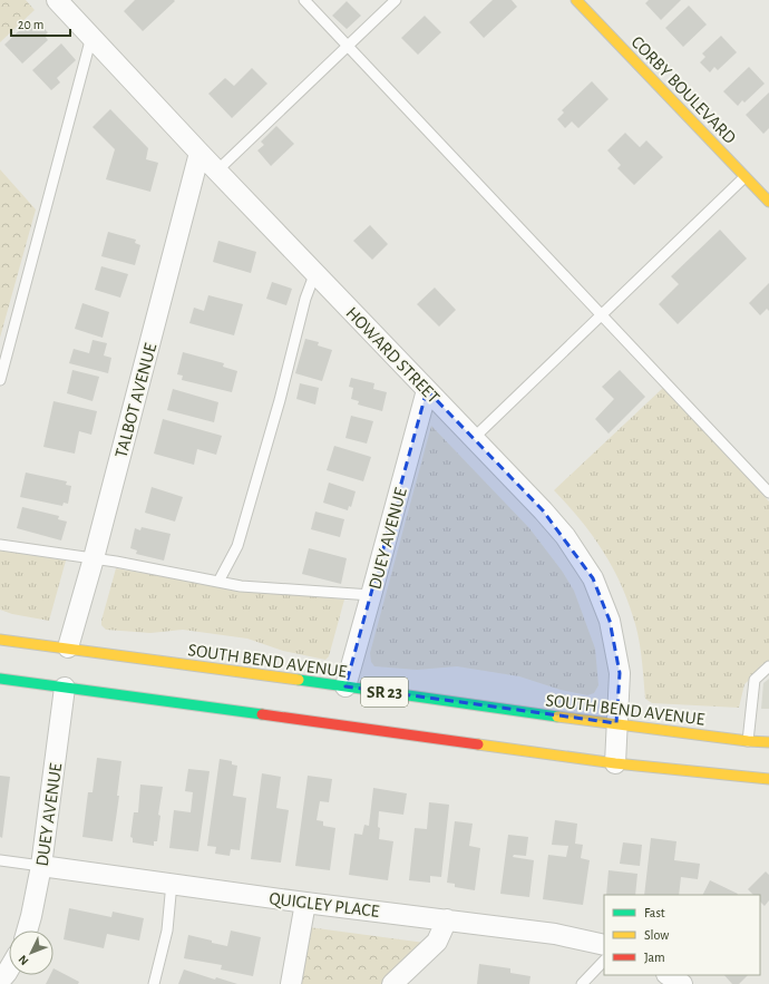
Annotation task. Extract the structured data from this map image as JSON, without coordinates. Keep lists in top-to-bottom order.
{
  "streets": {
    "main road": ["CORBY BOULEVARD", "SOUTH BEND AVENUE", "SR 23"],
    "street": [
      "HOWARD STREET",
      "TALBOT AVENUE",
      "DUEY AVENUE",
      "QUIGLEY PLACE"
    ]
  },
  "crossings": [
    ["HOWARD STREET", "TALBOT AVENUE"],
    ["HOWARD STREET", "DUEY AVENUE"],
    ["HOWARD STREET", "SOUTH BEND AVENUE"],
    ["HOWARD STREET", "SR 23"],
    ["TALBOT AVENUE", "SOUTH BEND AVENUE"],
    ["DUEY AVENUE", "SOUTH BEND AVENUE"],
    ["DUEY AVENUE", "SR 23"],
    ["DUEY AVENUE", "QUIGLEY PLACE"]
  ],
  "legend": ["Fast", "Slow", "Jam"],
  "scale_bar": "20 m",
  "north": "bottom left"
}
